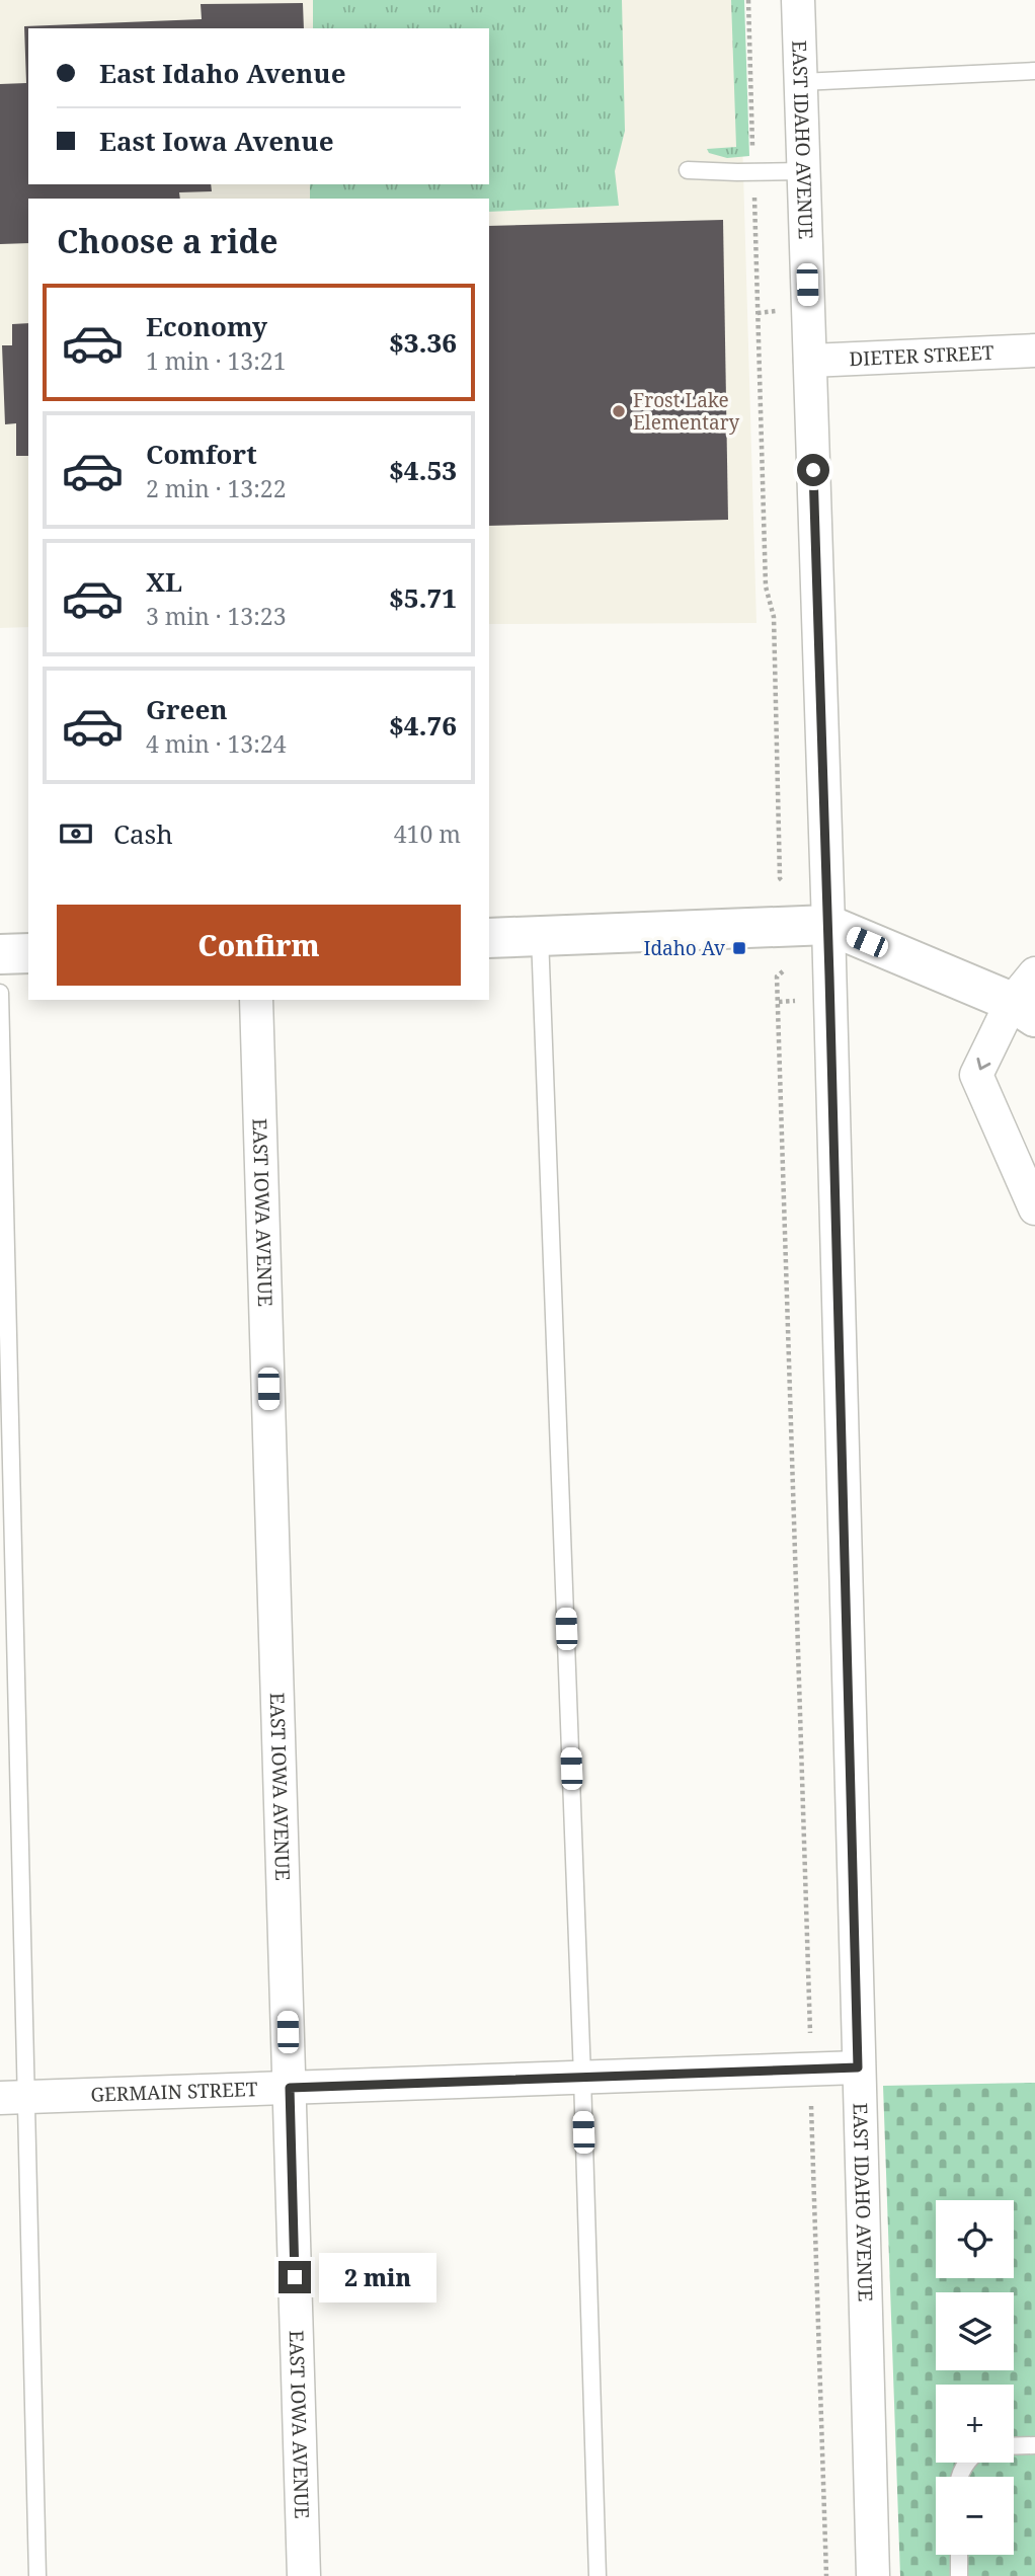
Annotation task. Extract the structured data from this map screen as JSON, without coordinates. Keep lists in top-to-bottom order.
{
  "streets": {
    "street": [
      "EAST IDAHO AVENUE",
      "DIETER STREET",
      "EAST IOWA AVENUE",
      "GERMAIN STREET"
    ]
  },
  "crossings": [
    ["EAST IDAHO AVENUE", "DIETER STREET"],
    ["EAST IDAHO AVENUE", "GERMAIN STREET"],
    ["EAST IOWA AVENUE", "GERMAIN STREET"]
  ],
  "places": {
    "other": ["Frost Lake Elementary"],
    "transit": ["Idaho Av"]
  },
  "page": {
    "banner": ["East Idaho Avenue", "East Iowa Avenue"],
    "heading": "Choose a ride",
    "list": [
      {
        "name": "Economy",
        "note": "1 min · 13:21",
        "value": "$3.36"
      },
      {
        "name": "Comfort",
        "note": "2 min · 13:22",
        "value": "$4.53"
      },
      {
        "name": "XL",
        "note": "3 min · 13:23",
        "value": "$5.71"
      },
      {
        "name": "Green",
        "note": "4 min · 13:24",
        "value": "$4.76"
      }
    ],
    "pay": ["Cash", "410 m"],
    "buttons": "Confirm",
    "map_buttons": ["+", "−"],
    "bubble": "2 min"
  }
}
